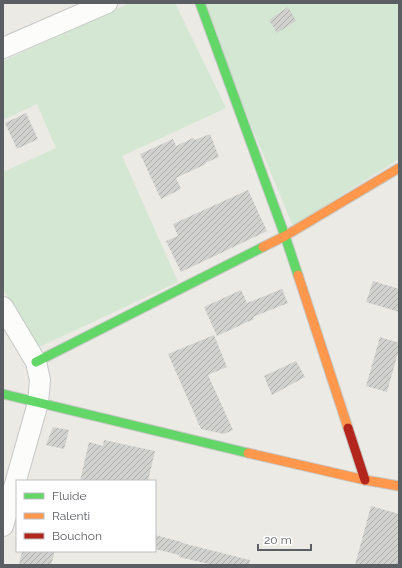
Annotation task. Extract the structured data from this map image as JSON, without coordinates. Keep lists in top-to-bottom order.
{
  "legend": ["Fluide", "Ralenti", "Bouchon"],
  "scale_bar": "20 m"
}
